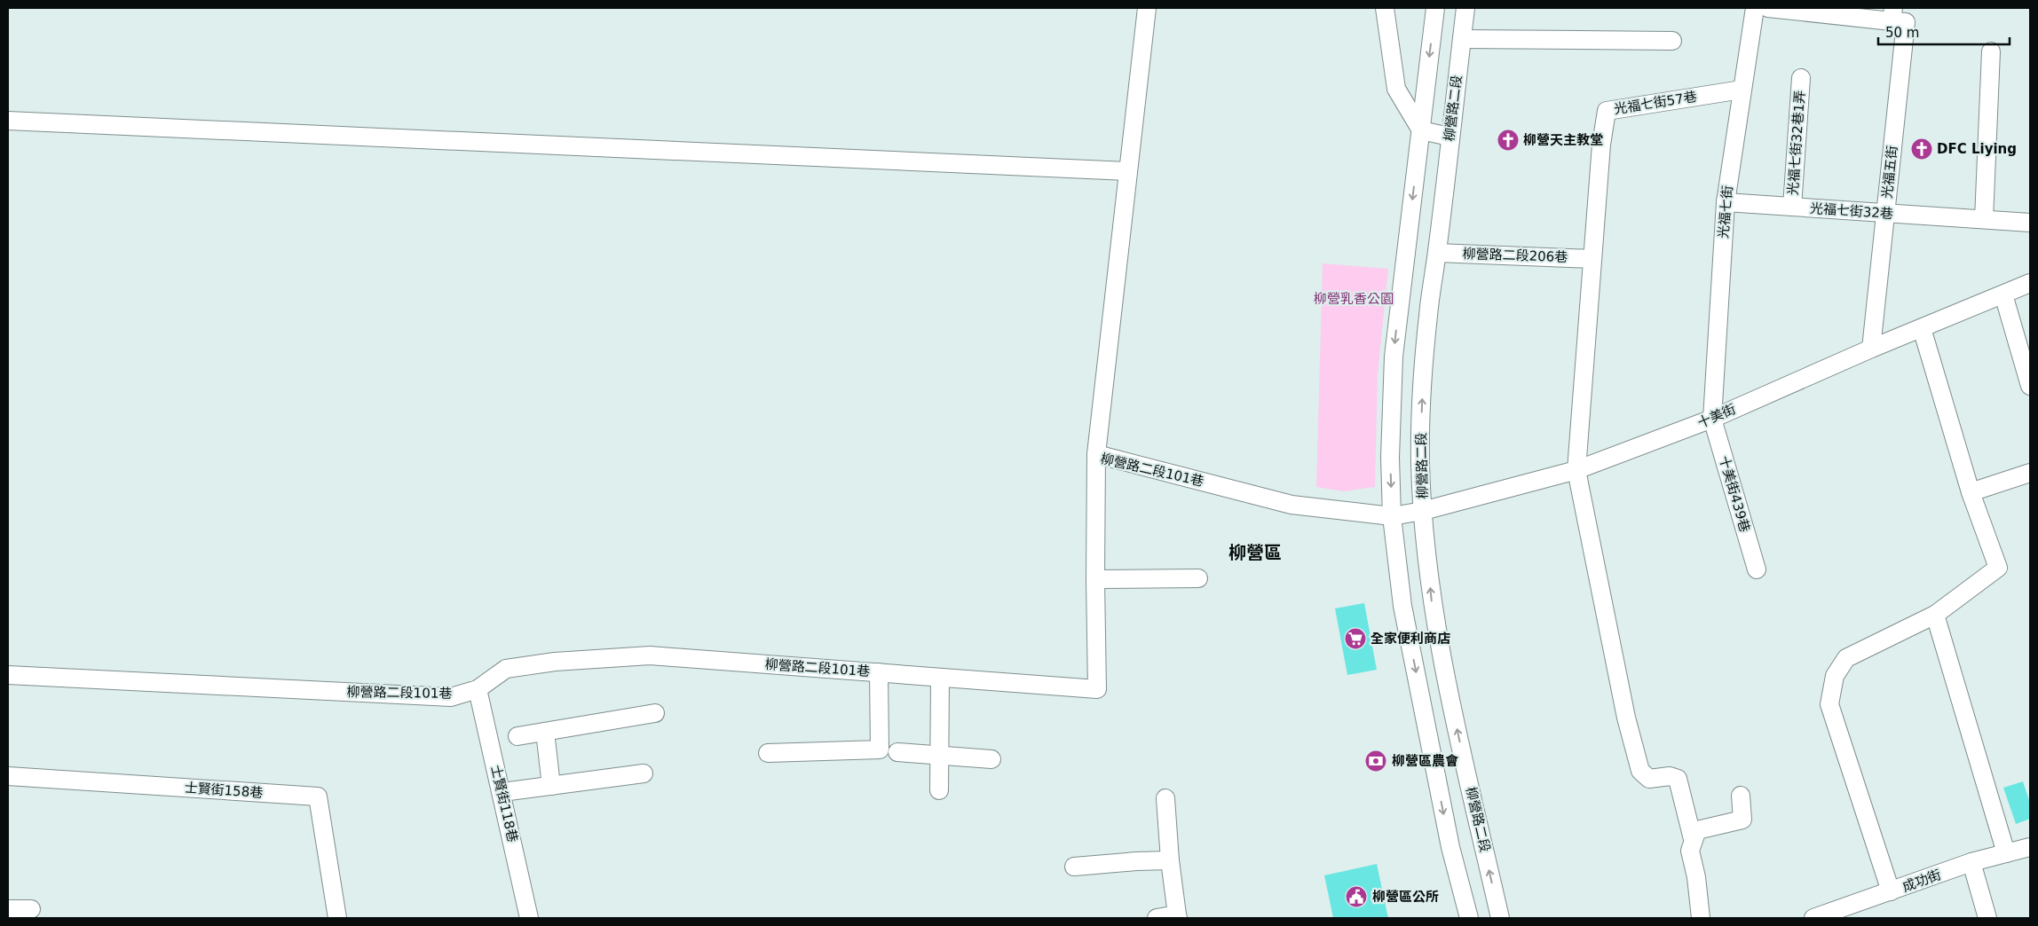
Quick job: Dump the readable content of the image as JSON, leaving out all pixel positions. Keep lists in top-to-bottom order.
{
  "streets": {
    "street": [
      "光福七街57巷",
      "柳營路二段",
      "光福七街32巷1弄",
      "光福五街",
      "光福七街32巷",
      "光福七街",
      "柳營路二段206巷",
      "十美街",
      "柳營路二段101巷",
      "十美街439巷",
      "士賢街158巷",
      "士賢街118巷",
      "成功街"
    ]
  },
  "crossings": [
    ["光福七街57巷", "光福七街"],
    ["光福七街57巷", "柳營路二段206巷"],
    ["柳營路二段", "柳營路二段206巷"],
    ["柳營路二段", "十美街"],
    ["光福七街32巷1弄", "光福七街32巷"],
    ["光福五街", "光福七街32巷"],
    ["光福五街", "十美街"],
    ["光福七街32巷", "光福七街"],
    ["光福七街", "十美街"],
    ["光福七街", "十美街439巷"],
    ["十美街", "柳營路二段101巷"],
    ["十美街", "十美街439巷"],
    ["柳營路二段101巷", "士賢街118巷"]
  ],
  "districts": ["柳營區"],
  "parks": ["柳營乳香公園"],
  "places": {
    "church": ["柳營天主教堂", "DFC Liying"],
    "supermarket": ["全家便利商店"],
    "bank": ["柳營區農會"],
    "public building": ["柳營區公所"]
  },
  "scale_bar": "50 m"
}
